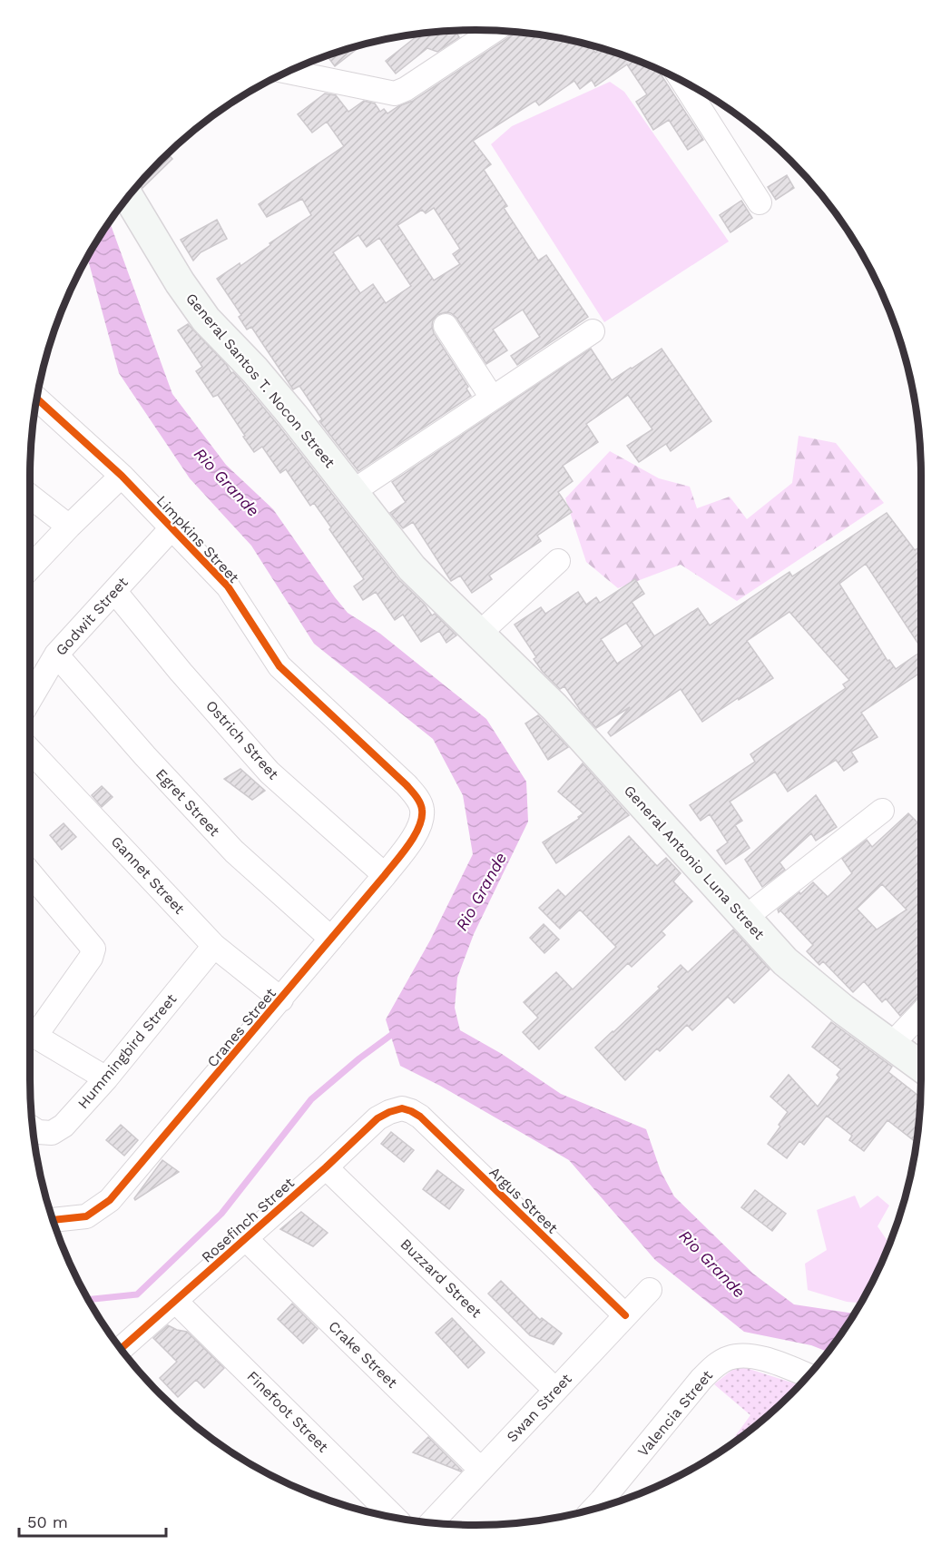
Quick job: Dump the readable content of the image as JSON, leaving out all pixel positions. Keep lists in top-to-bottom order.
{
  "streets": {
    "main road": ["General Santos T. Nocon Street", "General Antonio Luna Street"],
    "street": [
      "Limpkins Street",
      "Godwit Street",
      "Ostrich Street",
      "Egret Street",
      "Gannet Street",
      "Cranes Street",
      "Hummingbird Street",
      "Argus Street",
      "Rosefinch Street",
      "Buzzard Street",
      "Crake Street",
      "Swan Street",
      "Finefoot Street",
      "Valencia Street"
    ]
  },
  "crossings": [
    ["General Santos T. Nocon Street", "General Antonio Luna Street"],
    ["Limpkins Street", "Godwit Street"],
    ["Limpkins Street", "Cranes Street"],
    ["Godwit Street", "Ostrich Street"],
    ["Godwit Street", "Egret Street"],
    ["Ostrich Street", "Cranes Street"],
    ["Egret Street", "Cranes Street"],
    ["Gannet Street", "Cranes Street"],
    ["Gannet Street", "Hummingbird Street"],
    ["Argus Street", "Rosefinch Street"],
    ["Argus Street", "Swan Street"],
    ["Rosefinch Street", "Buzzard Street"],
    ["Rosefinch Street", "Crake Street"],
    ["Rosefinch Street", "Finefoot Street"],
    ["Buzzard Street", "Swan Street"],
    ["Crake Street", "Swan Street"]
  ],
  "water": ["Rio Grande"],
  "scale_bar": "50 m"
}
